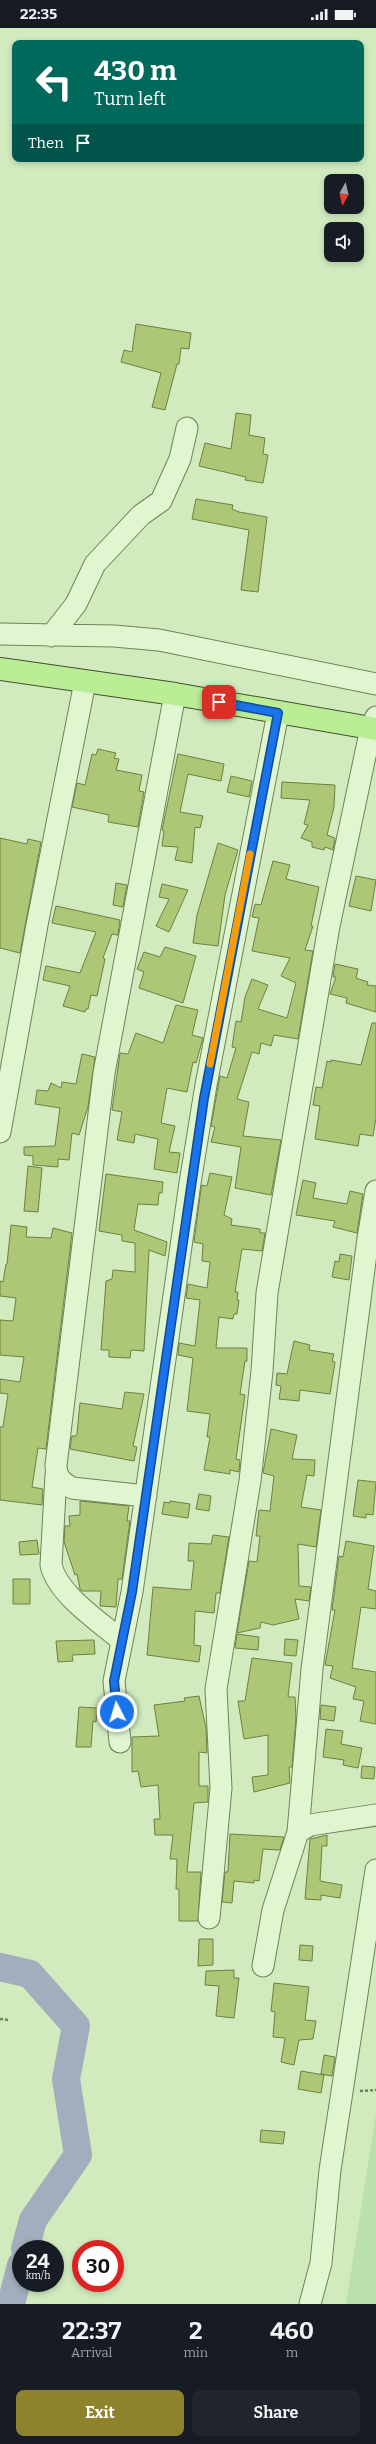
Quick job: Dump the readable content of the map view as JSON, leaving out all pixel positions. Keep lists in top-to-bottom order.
{
  "north": "bottom",
  "page": {
    "status": "22:35",
    "turn": ["430 m", "Turn left"],
    "then": "Then",
    "speed": "24 km/h",
    "limit": "30",
    "eta": [
      "22:37",
      "Arrival",
      "2",
      "min",
      "460",
      "m"
    ],
    "buttons": ["Exit", "Share"]
  }
}
